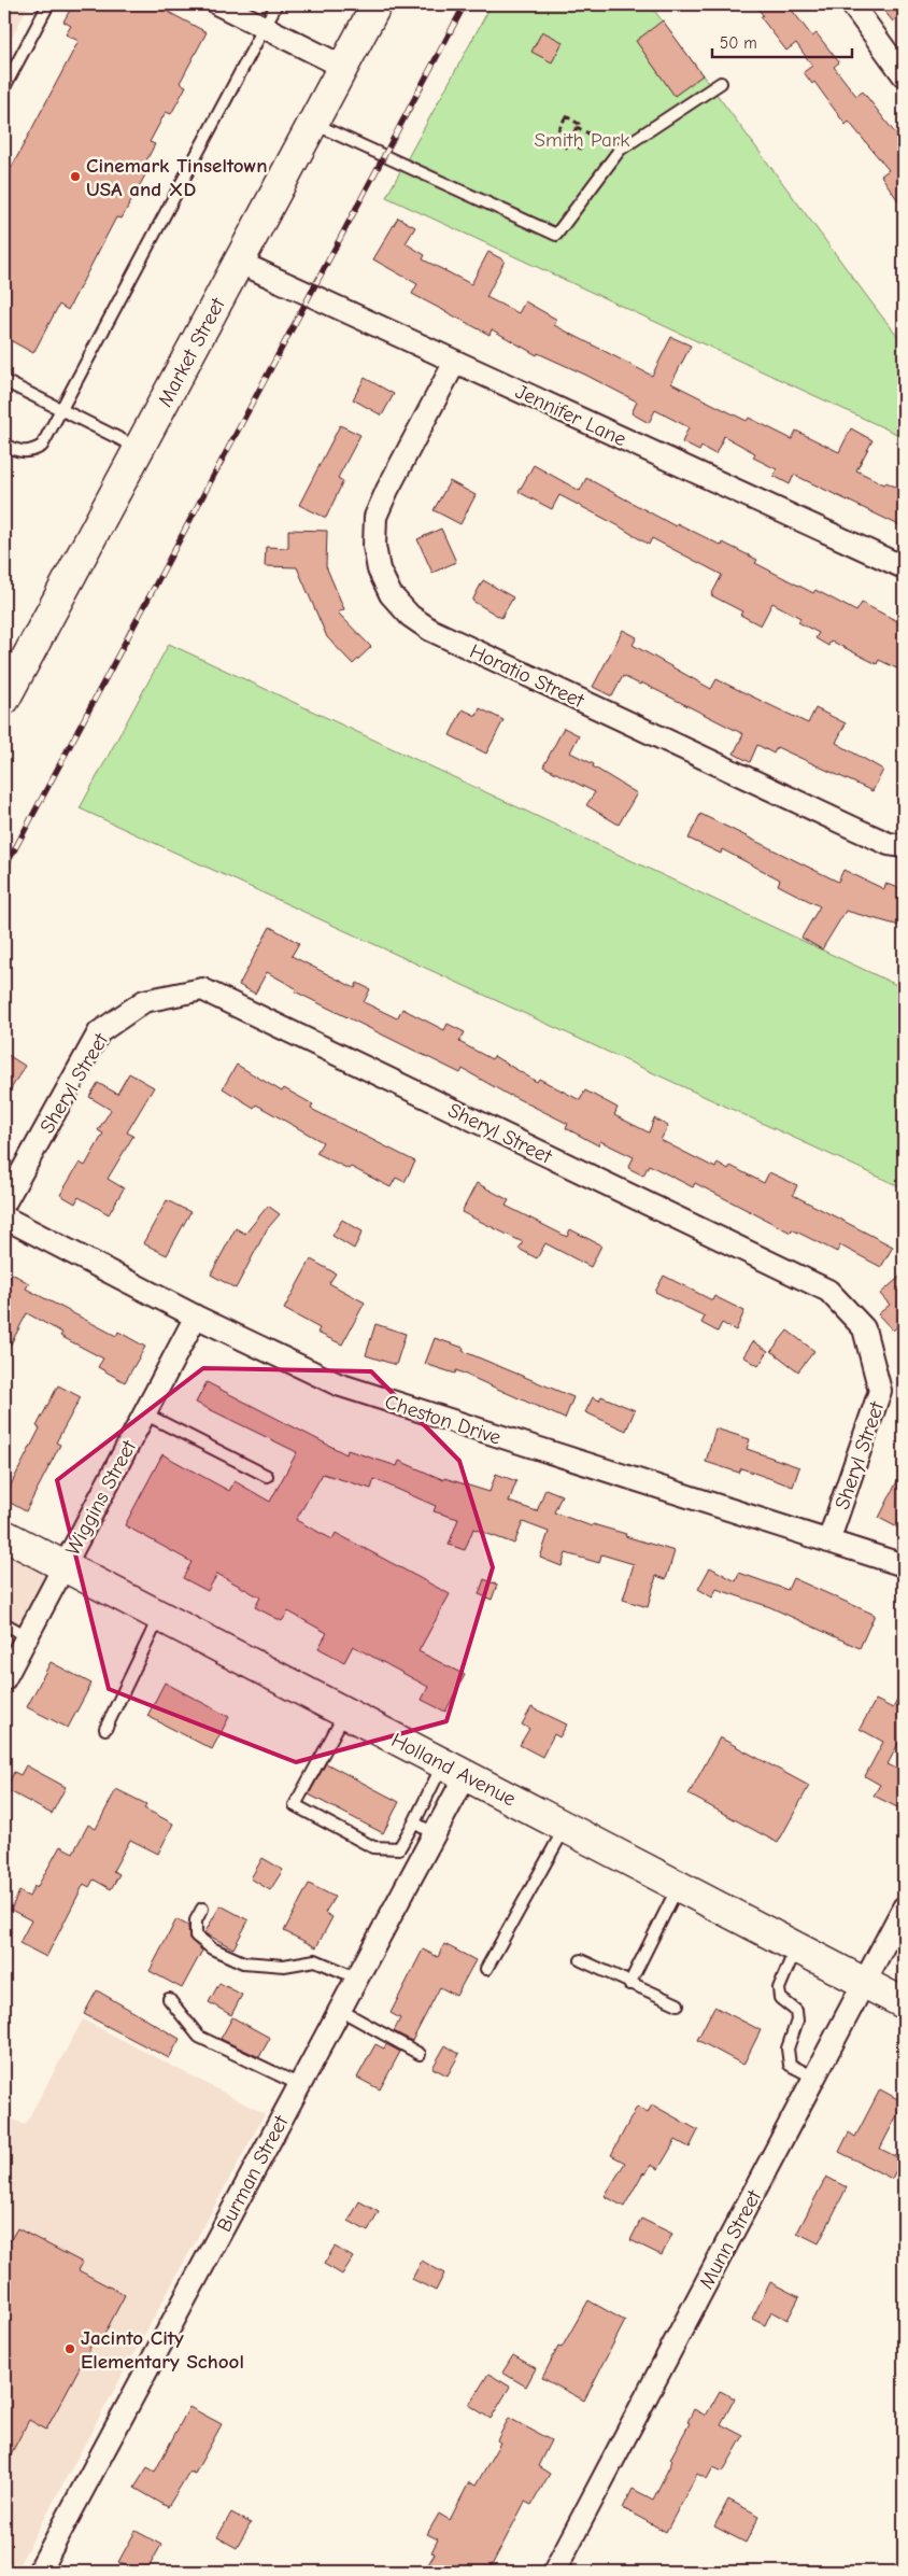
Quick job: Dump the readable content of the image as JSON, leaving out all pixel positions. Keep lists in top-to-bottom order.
{
  "streets": {
    "main road": ["Market Street", "Holland Avenue"],
    "street": [
      "Jennifer Lane",
      "Horatio Street",
      "Sheryl Street",
      "Cheston Drive",
      "Wiggins Street",
      "Burman Street",
      "Munn Street"
    ]
  },
  "crossings": [
    ["Market Street", "Jennifer Lane"],
    ["Jennifer Lane", "Horatio Street"],
    ["Sheryl Street", "Cheston Drive"],
    ["Cheston Drive", "Wiggins Street"],
    ["Wiggins Street", "Holland Avenue"],
    ["Holland Avenue", "Burman Street"],
    ["Holland Avenue", "Munn Street"]
  ],
  "parks": ["Smith Park"],
  "places": ["Cinemark Tinseltown USA and XD", "Jacinto City Elementary School"],
  "scale_bar": "50 m"
}
